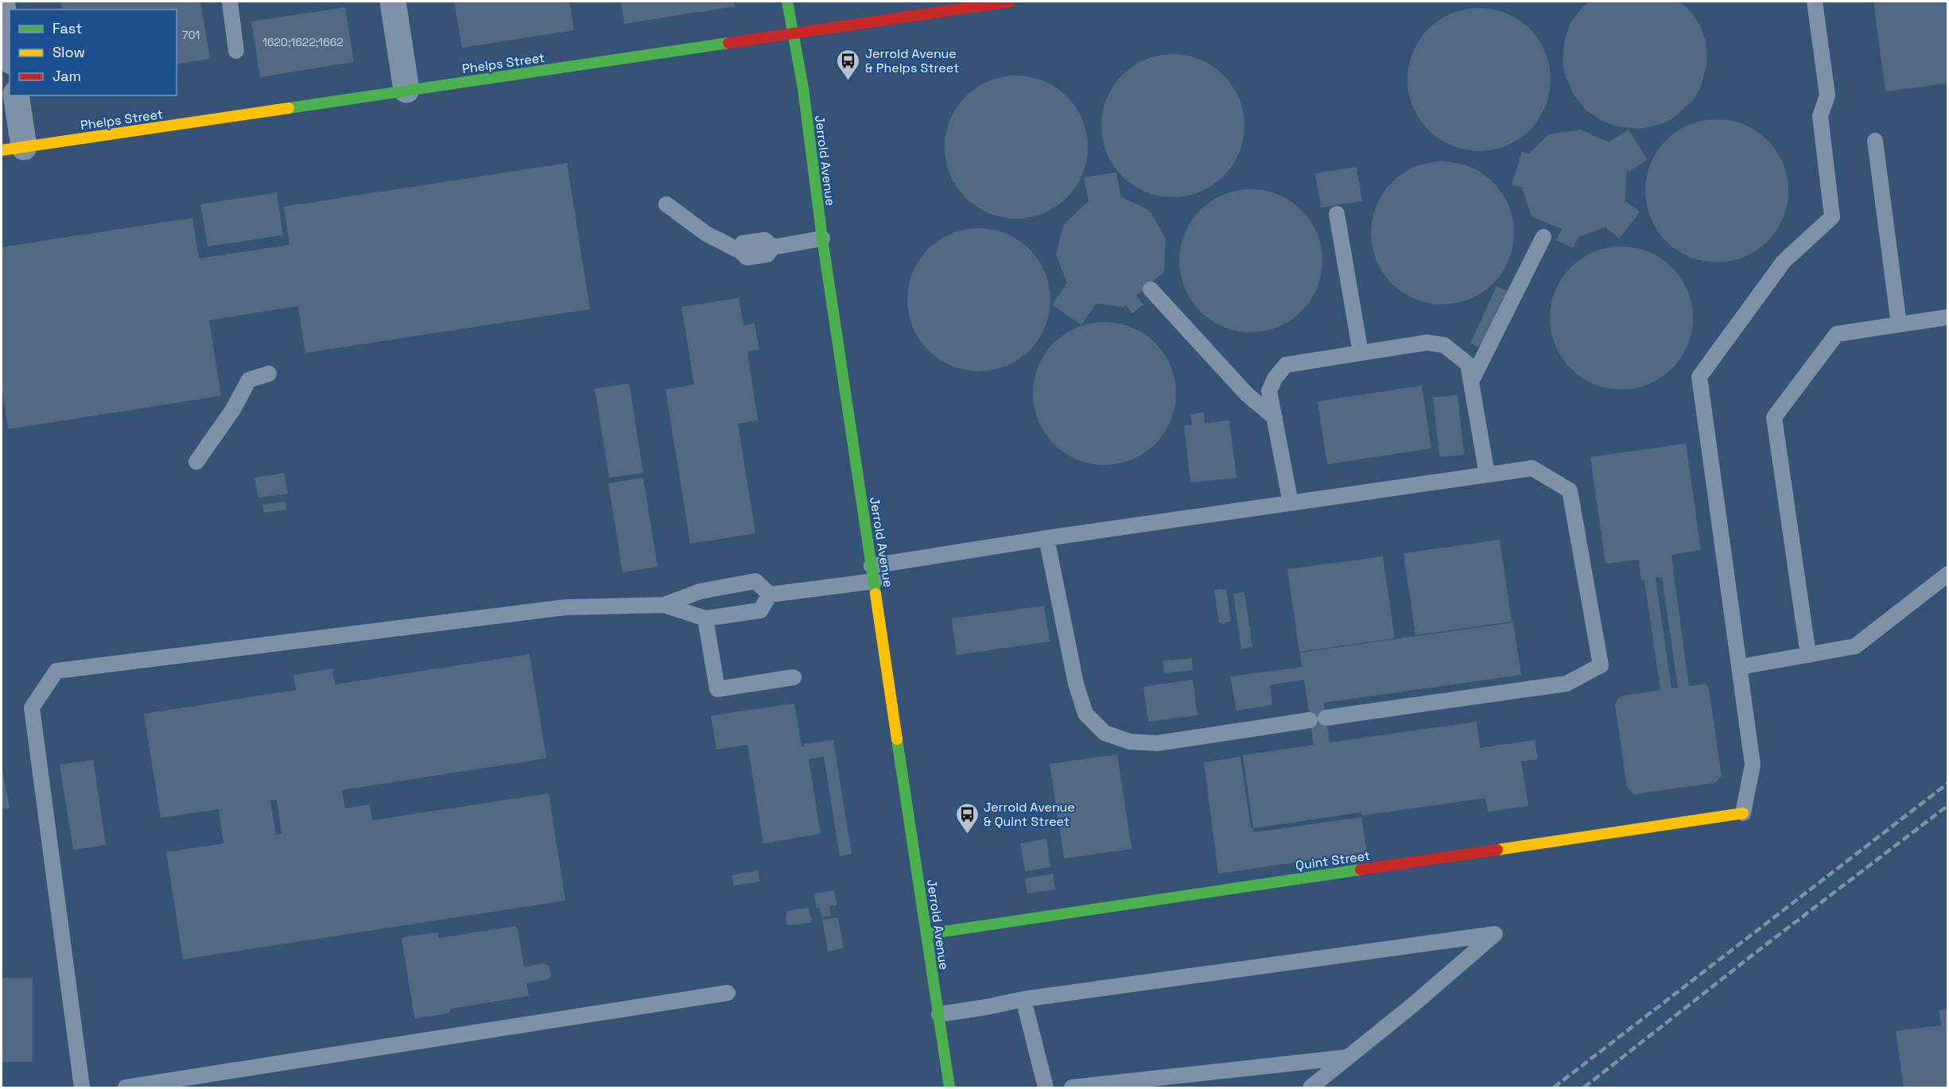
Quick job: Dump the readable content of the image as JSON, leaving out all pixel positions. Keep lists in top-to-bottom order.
{
  "streets": {
    "street": ["Phelps Street", "Jerrold Avenue", "Quint Street"]
  },
  "crossings": [
    ["Phelps Street", "Jerrold Avenue"],
    ["Jerrold Avenue", "Quint Street"]
  ],
  "places": {
    "bus stop": ["Jerrold Avenue & Phelps Street", "Jerrold Avenue & Quint Street"]
  },
  "house_numbers": ["701", "1620;1622;1662"],
  "legend": ["Fast", "Slow", "Jam"]
}
